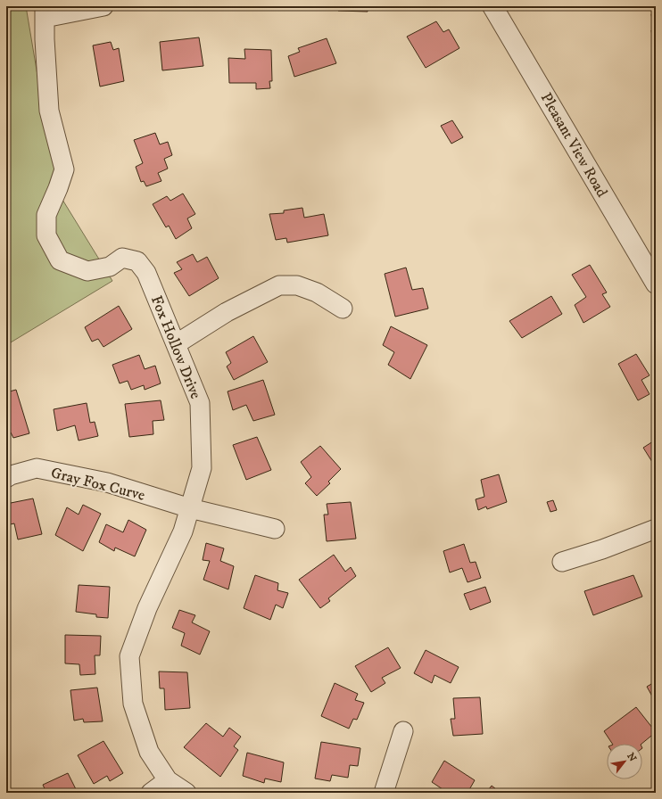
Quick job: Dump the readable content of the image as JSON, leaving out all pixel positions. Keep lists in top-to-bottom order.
{
  "streets": {
    "street": ["Pleasant View Road", "Fox Hollow Drive", "Gray Fox Curve"]
  },
  "crossings": [
    ["Fox Hollow Drive", "Gray Fox Curve"]
  ],
  "north": "top right"
}
